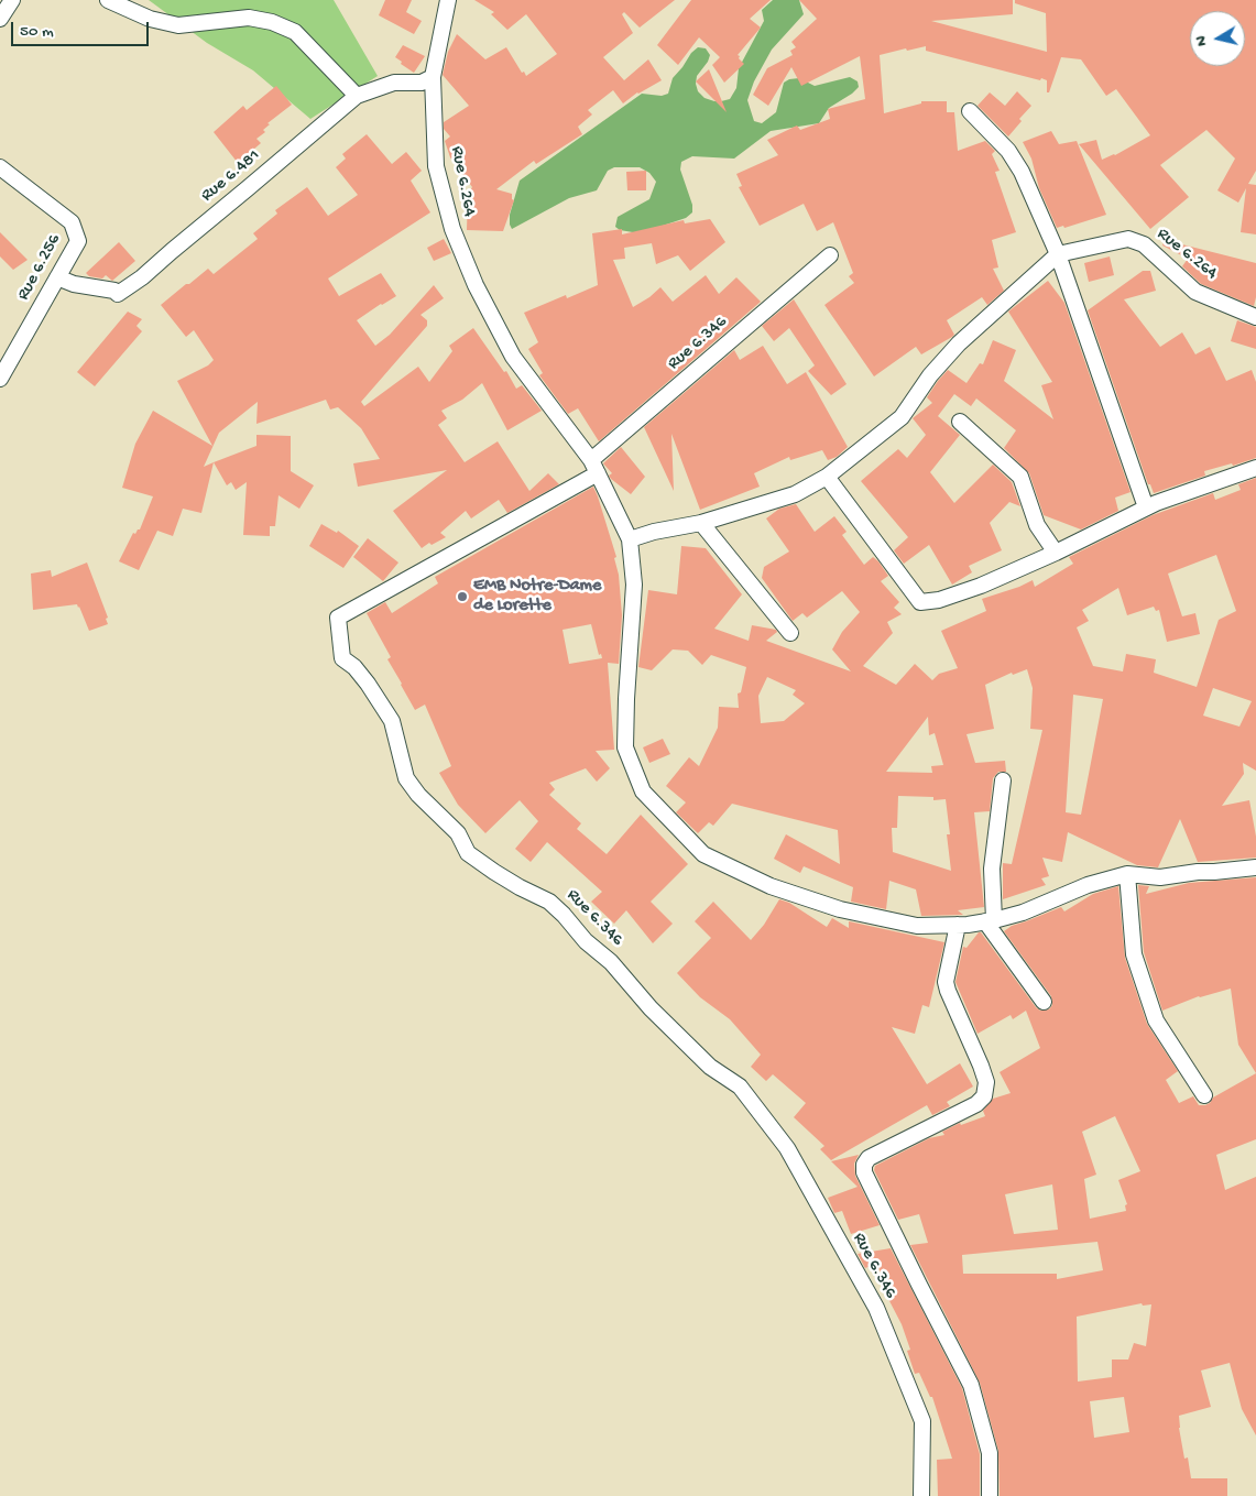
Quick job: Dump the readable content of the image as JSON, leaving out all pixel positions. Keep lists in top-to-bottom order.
{
  "streets": {
    "street": [
      "Rue 6.481",
      "Rue 6.264",
      "Rue 6.256",
      "Rue 6.346"
    ]
  },
  "crossings": [
    ["Rue 6.481", "Rue 6.264"],
    ["Rue 6.481", "Rue 6.256"],
    ["Rue 6.264", "Rue 6.346"]
  ],
  "places": ["EMB Notre-Dame de Lorette"],
  "scale_bar": "50 m",
  "north": "left"
}
